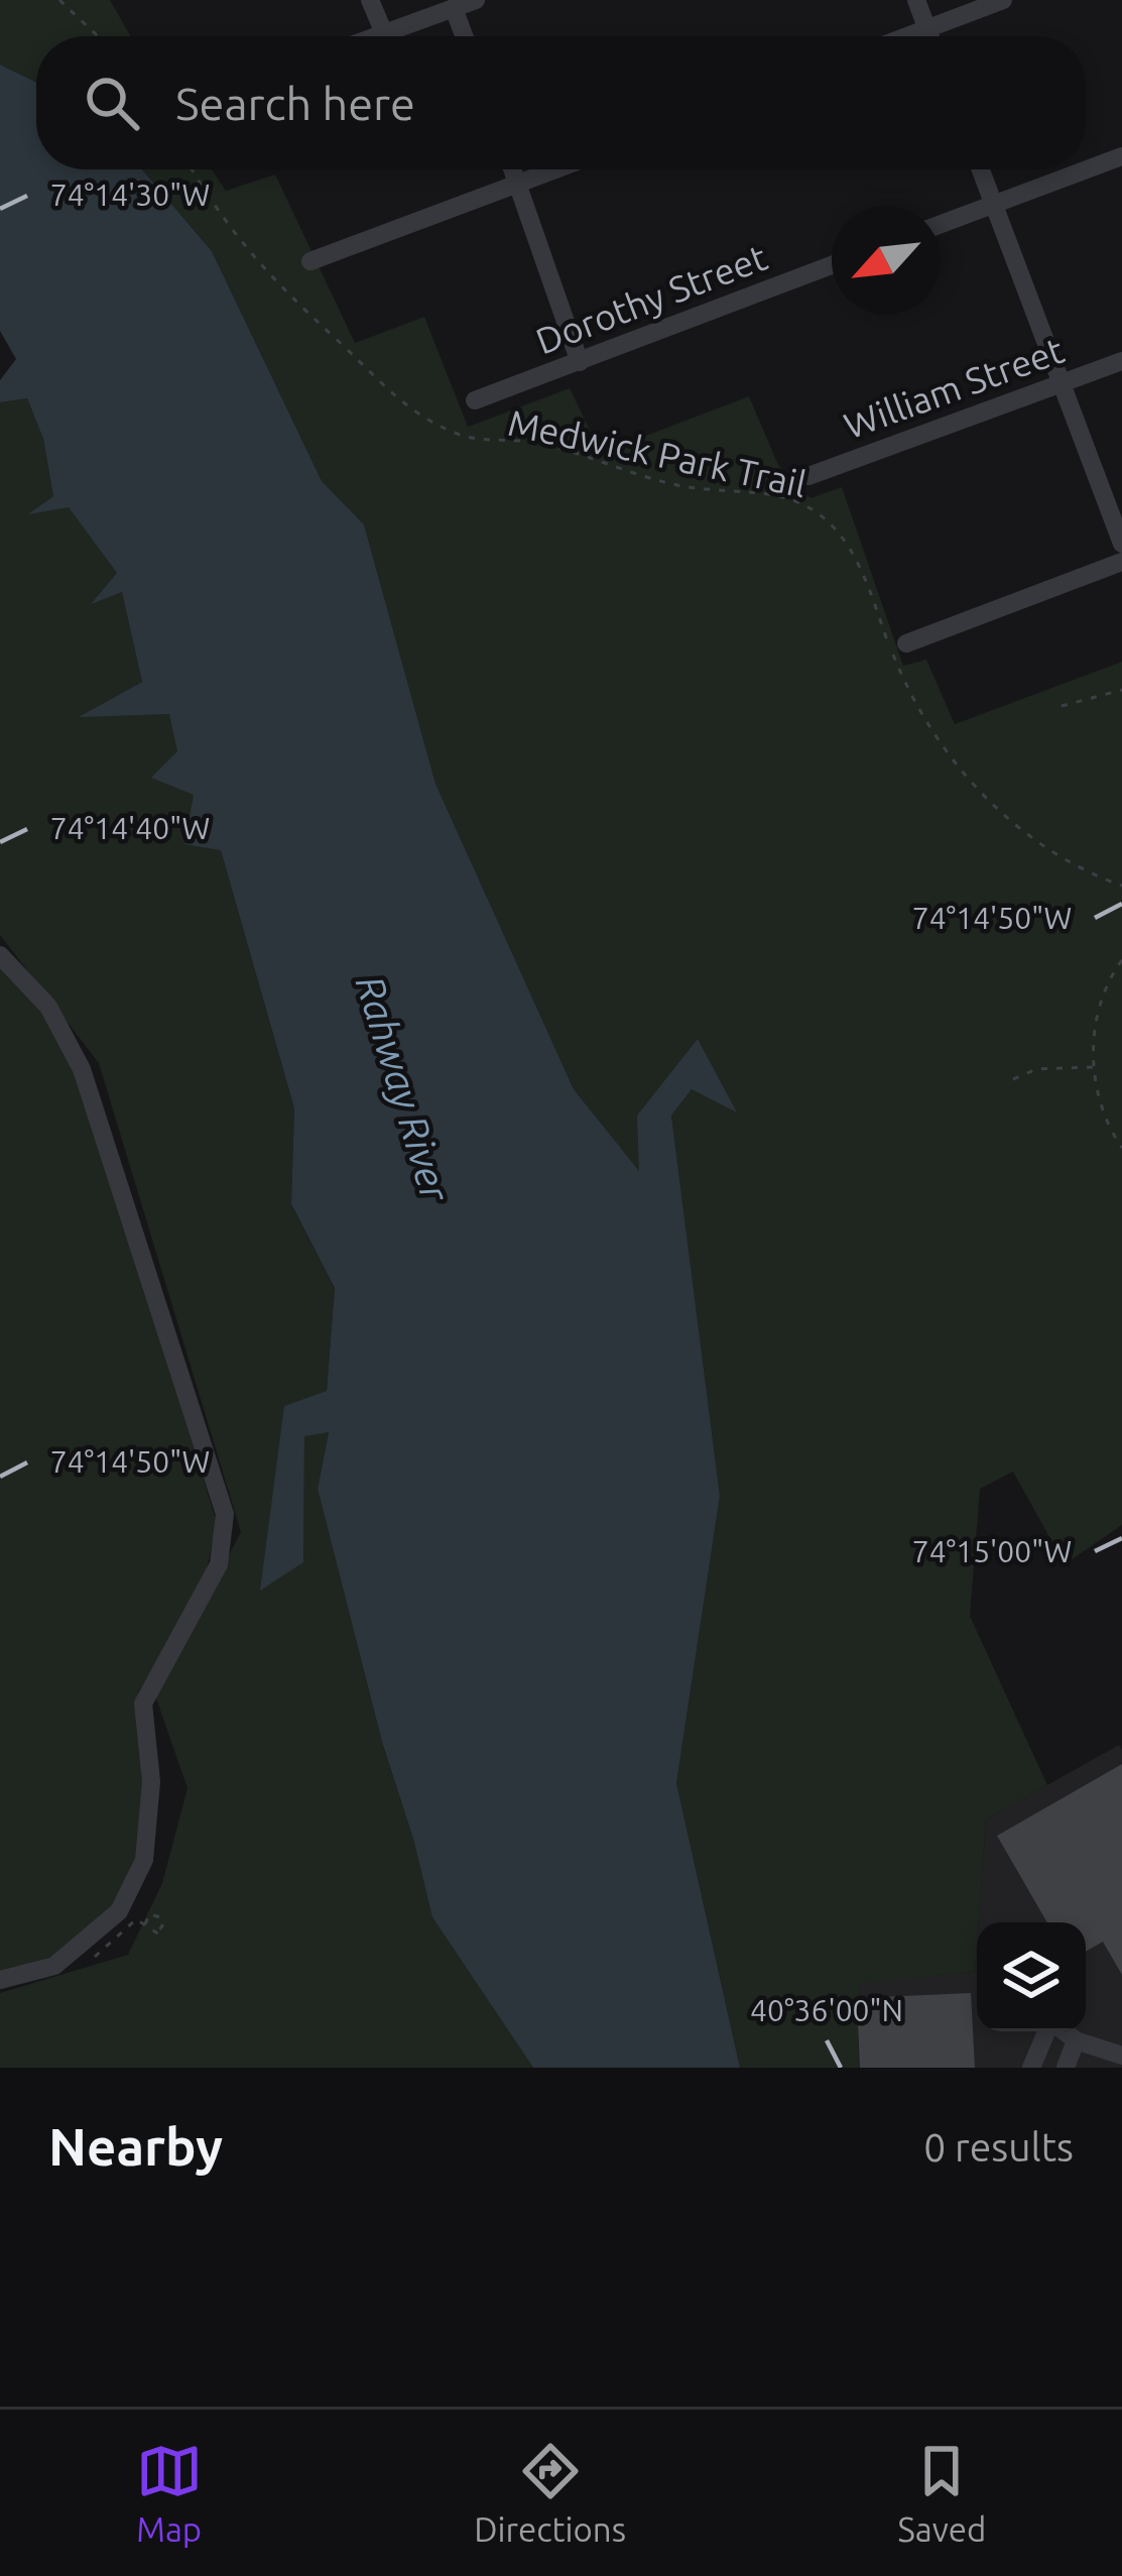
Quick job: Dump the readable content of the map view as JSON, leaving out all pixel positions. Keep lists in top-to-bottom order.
{
  "streets": {
    "street": ["Dorothy Street", "William Street"],
    "path": ["Medwick Park Trail"]
  },
  "water": ["Rahway River"],
  "north": "bottom left",
  "page": {
    "search": "Search here",
    "heading": ["Nearby", "0 results"],
    "nav": ["Map", "Directions", "Saved"]
  },
  "coordinates": [
    "74°14'30\"W",
    "74°14'40\"W",
    "74°14'50\"W",
    "74°15'00\"W",
    "40°36'00\"N"
  ]
}
